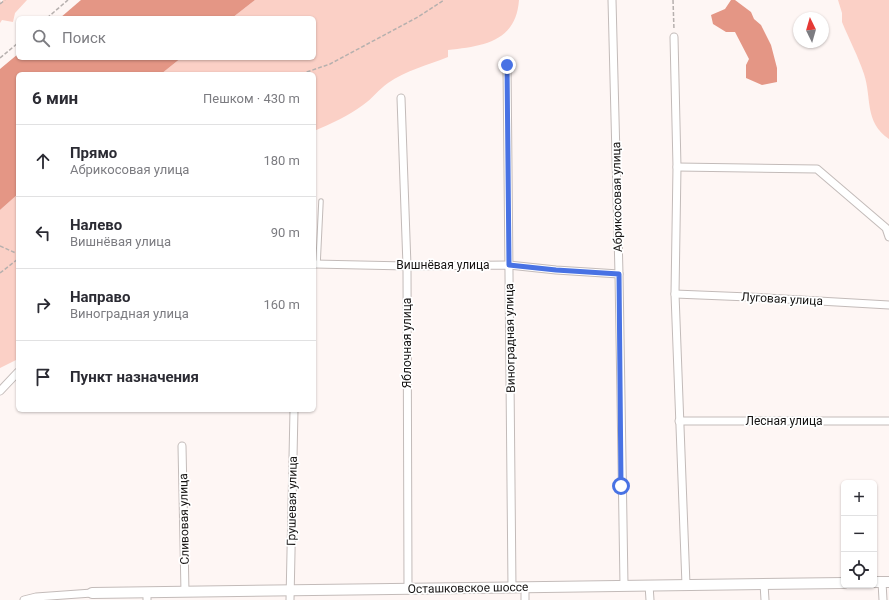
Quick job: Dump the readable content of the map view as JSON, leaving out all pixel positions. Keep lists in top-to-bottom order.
{
  "streets": {
    "street": [
      "Абрикосовая улица",
      "Вишнёвая улица",
      "Луговая улица",
      "Виноградная улица",
      "Яблочная улица",
      "Лесная улица",
      "Грушевая улица",
      "Сливовая улица",
      "Осташковское шоссе"
    ]
  },
  "crossings": [
    ["Абрикосовая улица", "Вишнёвая улица"],
    ["Абрикосовая улица", "Осташковское шоссе"],
    ["Вишнёвая улица", "Виноградная улица"],
    ["Вишнёвая улица", "Яблочная улица"],
    ["Виноградная улица", "Осташковское шоссе"],
    ["Яблочная улица", "Осташковское шоссе"],
    ["Грушевая улица", "Осташковское шоссе"],
    ["Сливовая улица", "Осташковское шоссе"]
  ],
  "north": "top",
  "page": {
    "search": "Поиск",
    "heading": ["6 мин", "Пешком · 430 m"],
    "list": [
      ["Прямо", "Абрикосовая улица", "180 m"],
      ["Налево", "Вишнёвая улица", "90 m"],
      ["Направо", "Виноградная улица", "160 m"],
      "Пункт назначения"
    ],
    "map_buttons": ["+", "−"]
  }
}
